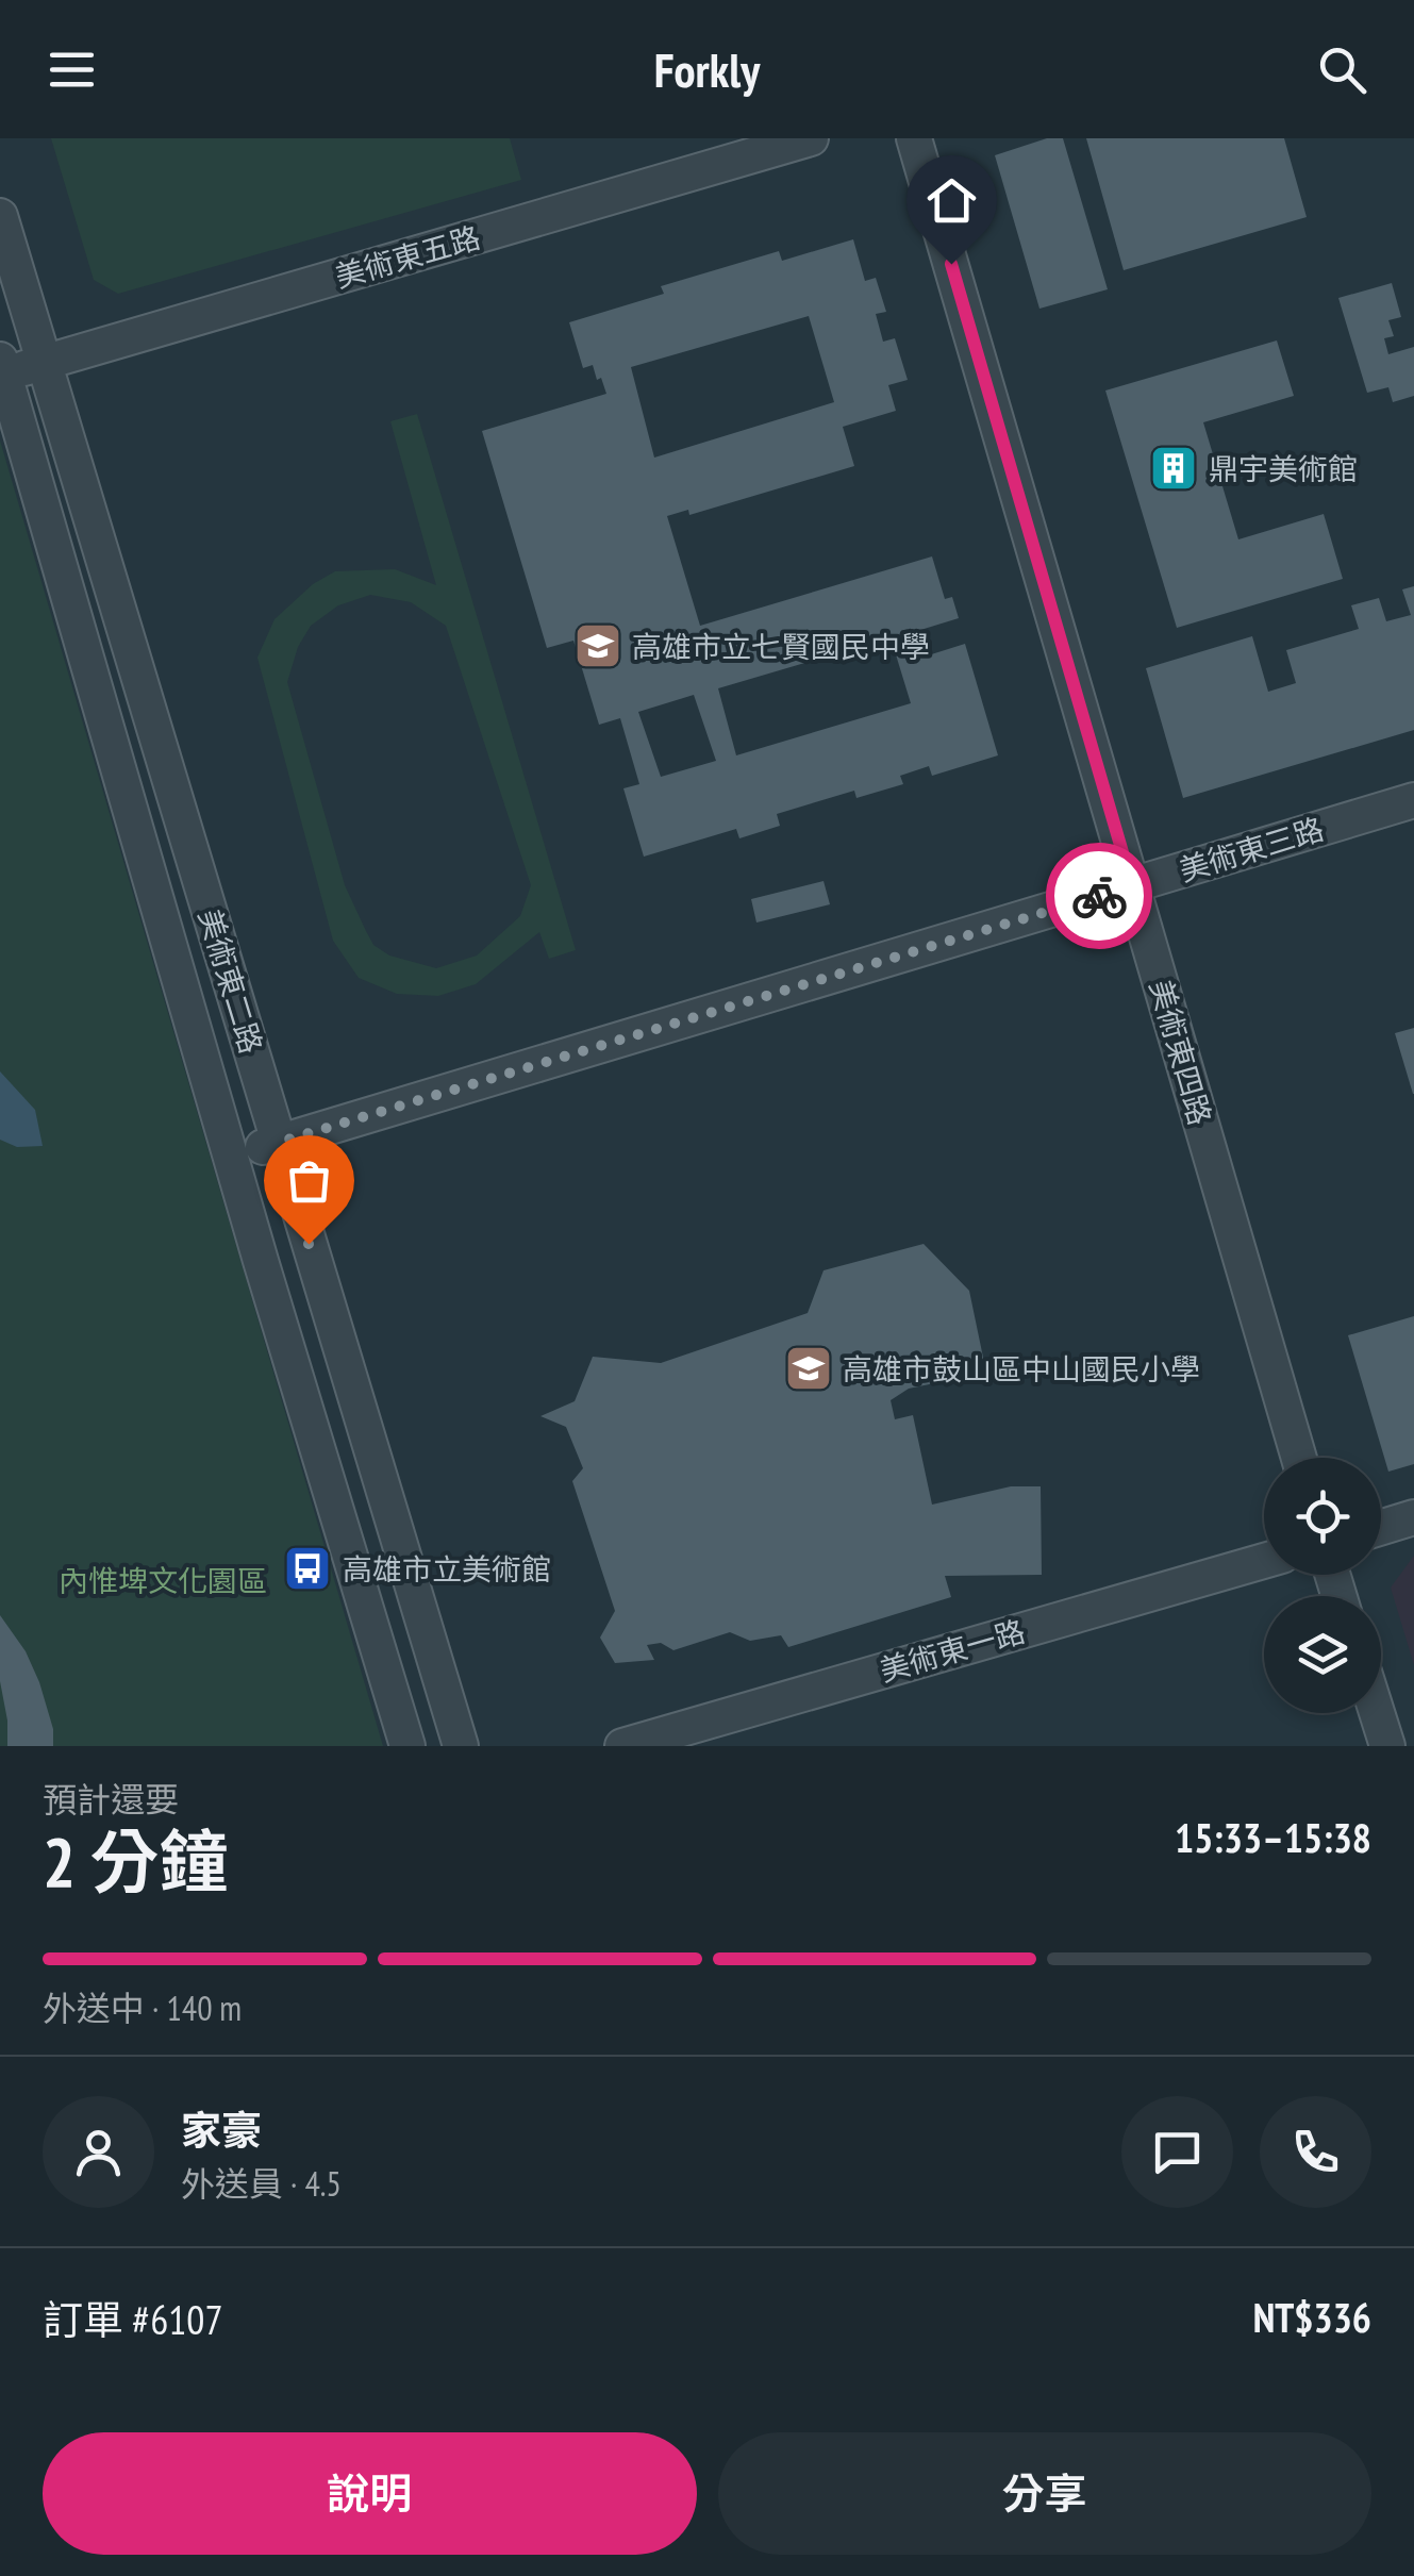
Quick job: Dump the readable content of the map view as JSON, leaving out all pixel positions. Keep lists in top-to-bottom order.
{
  "streets": {
    "street": [
      "美術東五路",
      "美術東三路",
      "美術東二路",
      "美術東四路",
      "美術東一路"
    ]
  },
  "crossings": [
    ["美術東五路", "美術東二路"],
    ["美術東三路", "美術東二路"],
    ["美術東三路", "美術東四路"]
  ],
  "parks": ["內惟埤文化園區"],
  "places": {
    "building": ["鼎宇美術館"],
    "school or university": ["高雄市立七賢國民中學", "高雄市鼓山區中山國民小學"],
    "bus stop": ["高雄市立美術館"]
  },
  "page": {
    "header": "Forkly",
    "heading": ["2 分鐘", "預計還要", "15:33–15:38"],
    "panel": [
      "家豪",
      "外送員 · 4.5",
      "訂單 #6107",
      "NT$336"
    ],
    "bar": "外送中 · 140 m",
    "buttons": ["說明", "分享"]
  }
}
